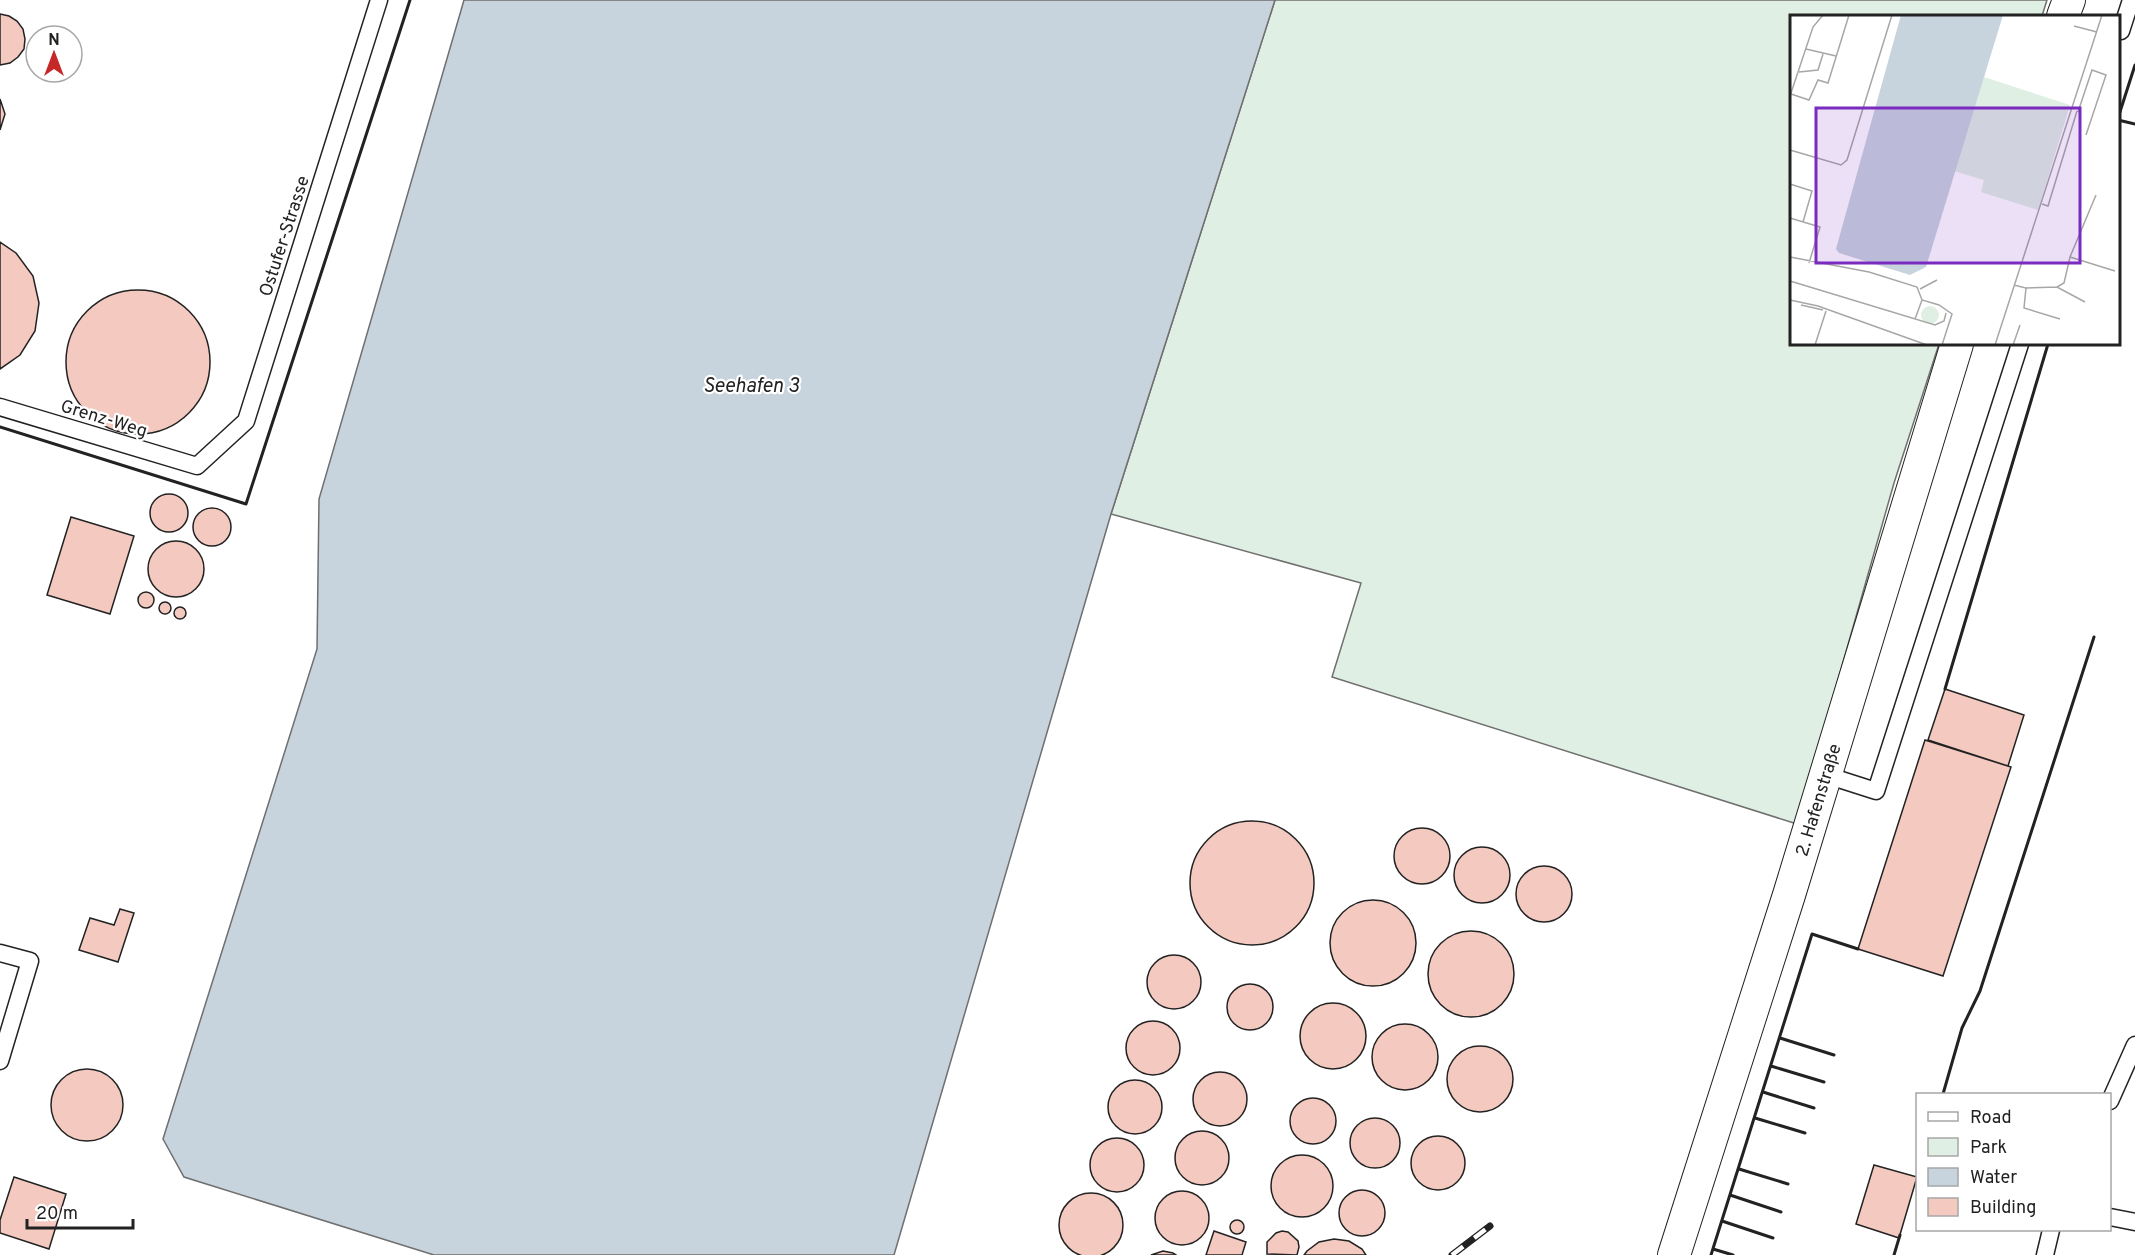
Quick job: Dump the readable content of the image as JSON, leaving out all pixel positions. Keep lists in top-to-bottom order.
{
  "streets": {
    "street": ["2. Hafenstraße"],
    "lane": ["Ostufer-Strasse", "Grenz-Weg"]
  },
  "crossings": [
    ["Ostufer-Strasse", "Grenz-Weg"]
  ],
  "water": ["Seehafen 3"],
  "legend": [
    "Road",
    "Park",
    "Water",
    "Building"
  ],
  "scale_bar": "20 m",
  "north": "top"
}
